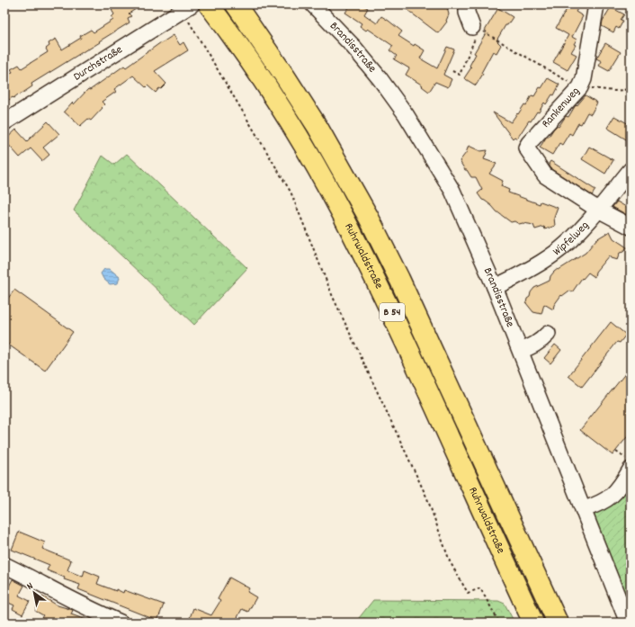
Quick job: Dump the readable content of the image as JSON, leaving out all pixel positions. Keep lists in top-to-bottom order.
{
  "streets": {
    "highway": ["Ruhrwaldstraße", "B 54"],
    "street": [
      "Brandisstraße",
      "Durchstraße",
      "Rankenweg",
      "Wipfelweg"
    ]
  },
  "crossings": [
    ["Brandisstraße", "Wipfelweg"],
    ["Rankenweg", "Wipfelweg"]
  ],
  "north": "top left"
}
